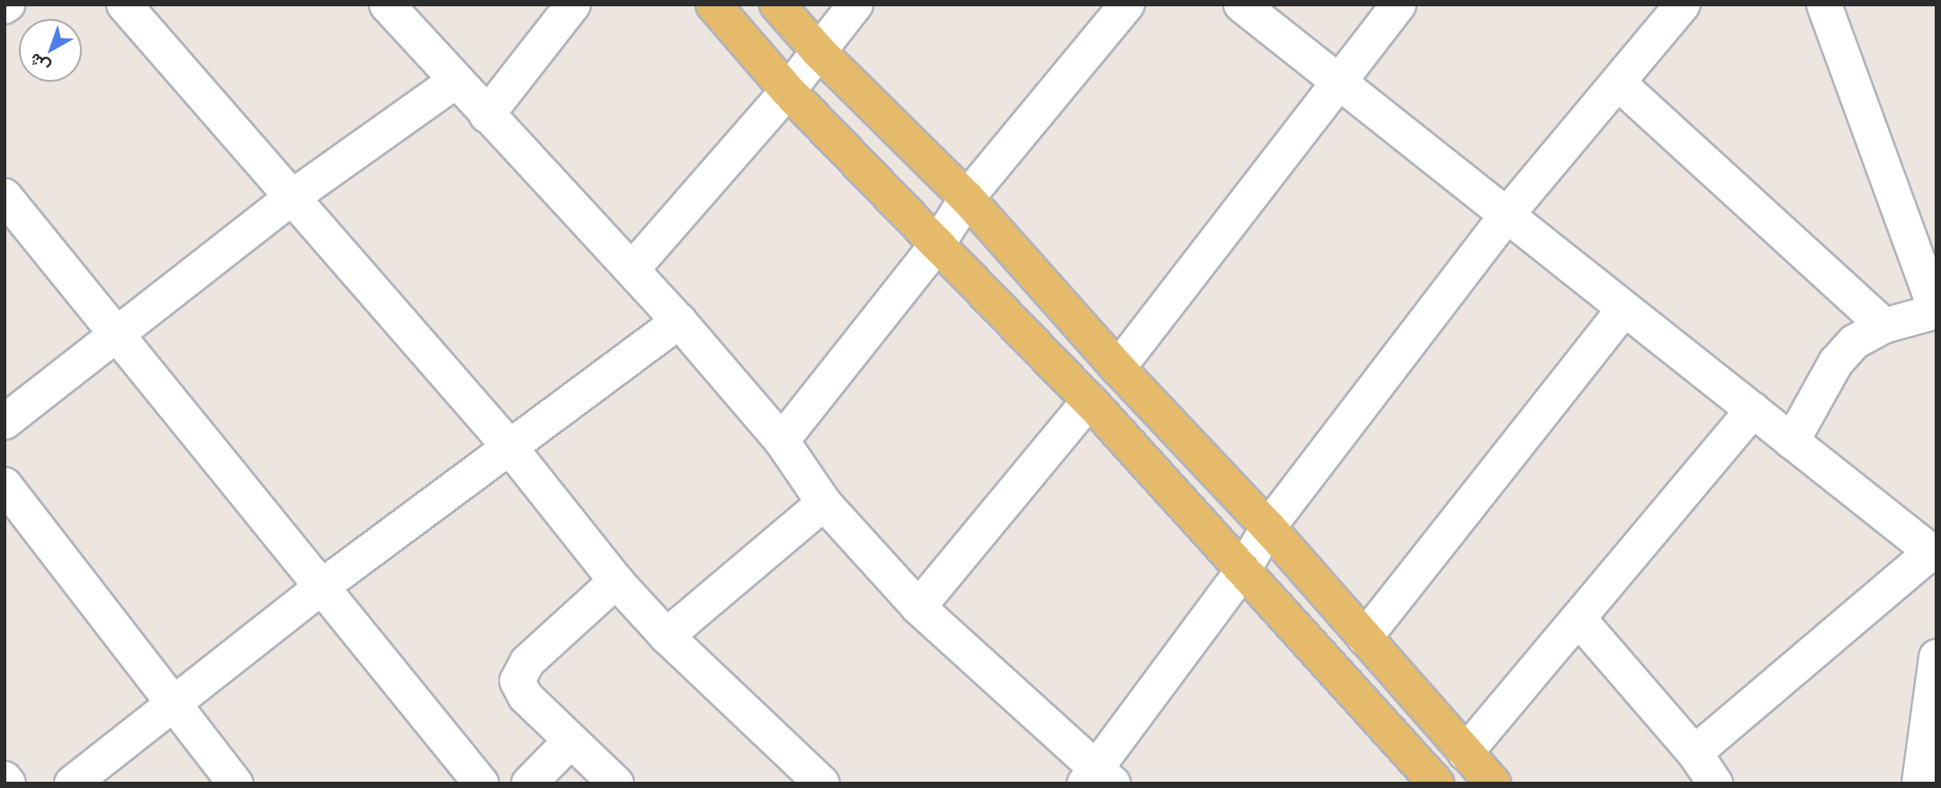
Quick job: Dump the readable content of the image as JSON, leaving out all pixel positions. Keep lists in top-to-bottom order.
{
  "north": "bottom left"
}
